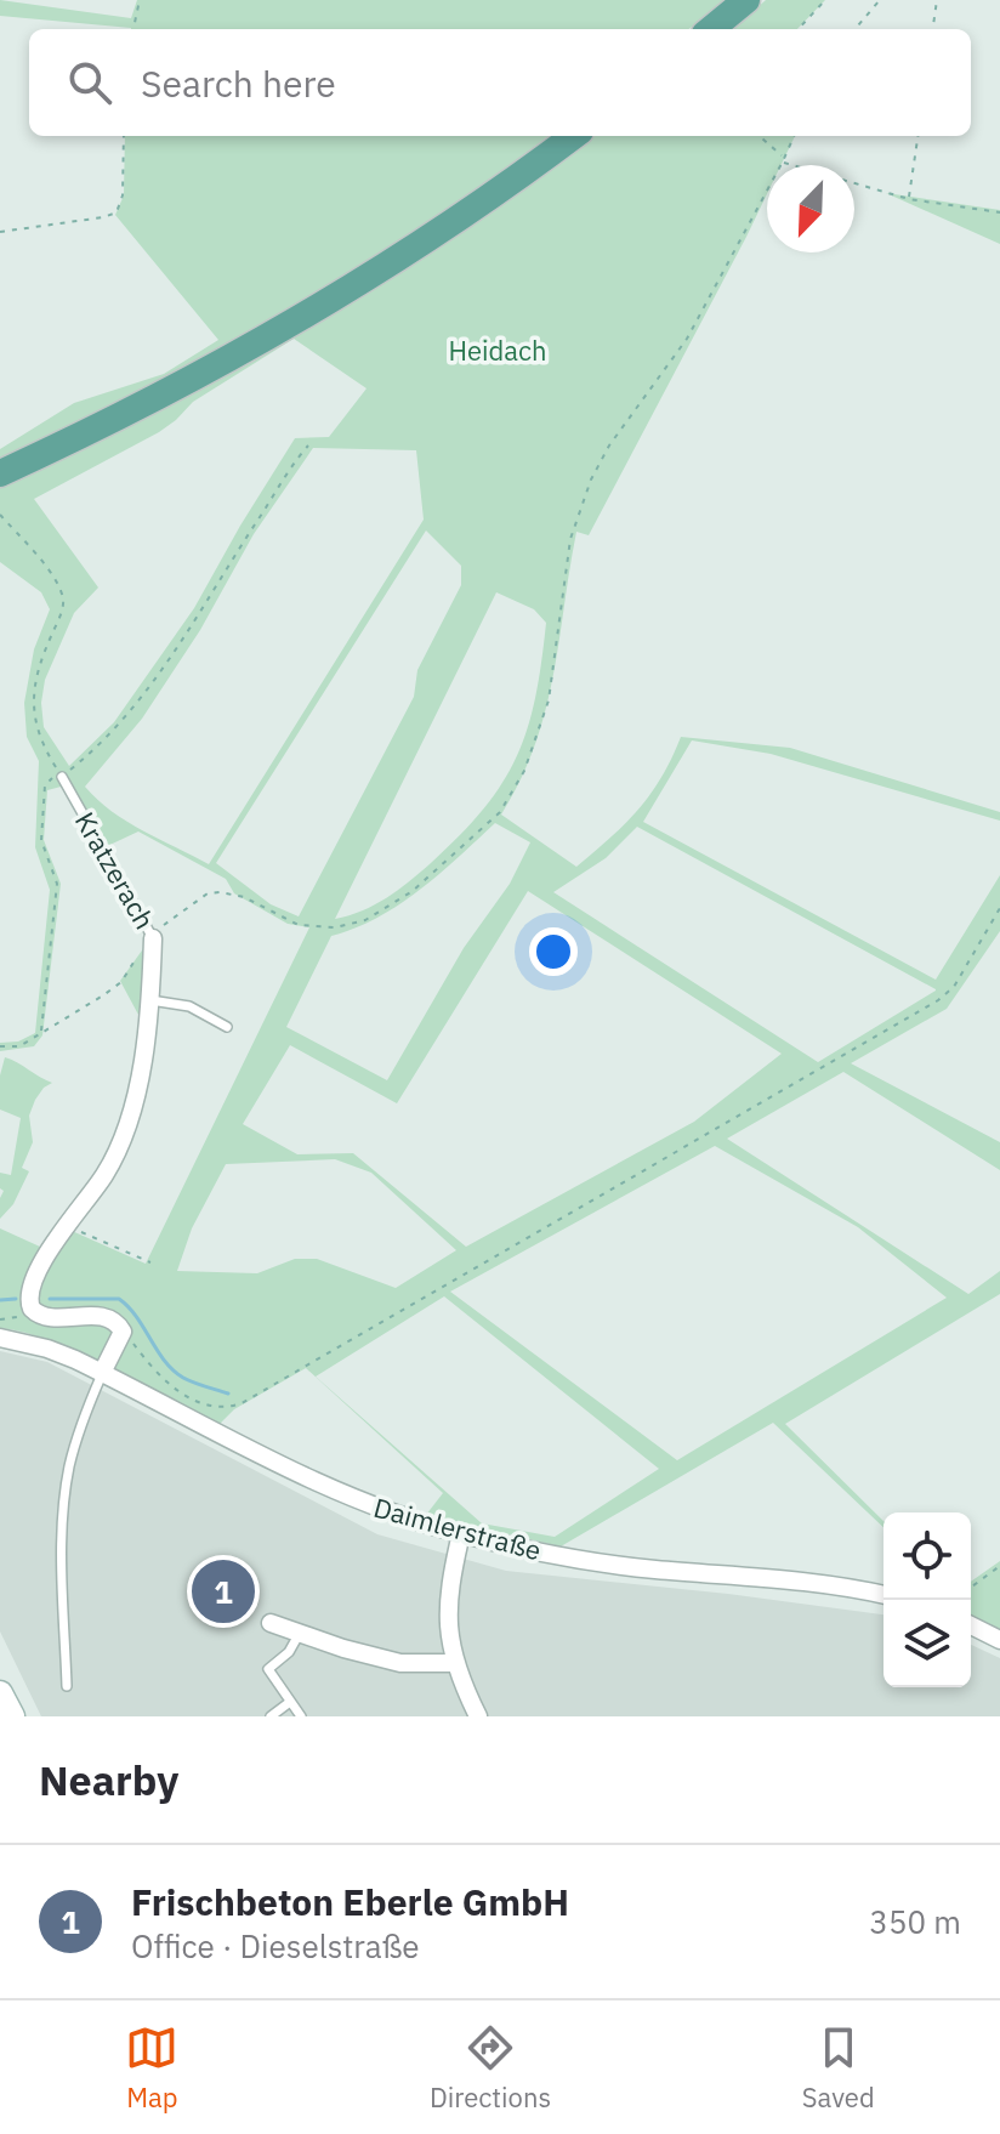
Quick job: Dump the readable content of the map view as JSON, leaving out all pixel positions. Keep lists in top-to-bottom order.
{
  "streets": {
    "street": ["Kratzerach", "Daimlerstraße"]
  },
  "parks": ["Heidach"],
  "north": "bottom left",
  "page": {
    "search": "Search here",
    "pins": "1",
    "heading": "Nearby",
    "list": [
      {
        "mark": "1",
        "name": "Frischbeton Eberle GmbH",
        "note": "Office · Dieselstraße",
        "value": "350 m"
      }
    ],
    "nav": ["Map", "Directions", "Saved"]
  }
}
